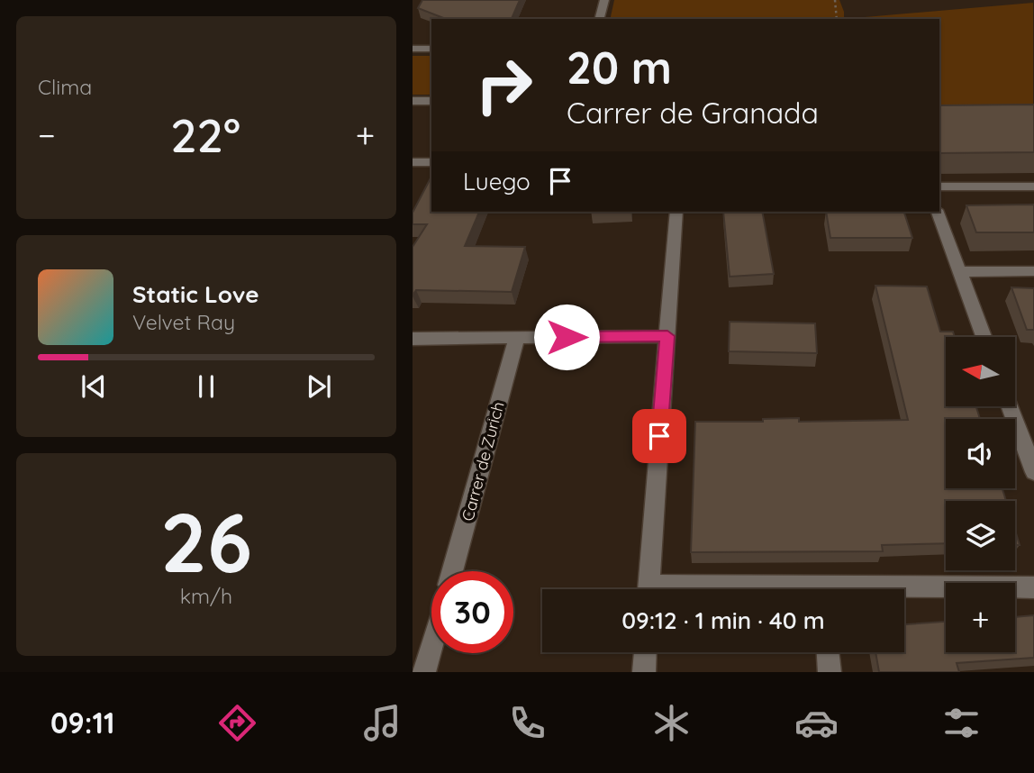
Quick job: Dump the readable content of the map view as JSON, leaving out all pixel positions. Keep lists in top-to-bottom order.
{
  "streets": {
    "street": ["Carrer de Zurich"]
  },
  "north": "left",
  "page": {
    "tile": [
      "Clima",
      ["26", "km/h"]
    ],
    "turn": ["20 m", "Carrer de Granada"],
    "heat": ["−", "22°", "+"],
    "then": "Luego",
    "song": ["Static Love", "Velvet Ray"],
    "map_buttons": "+",
    "limit": "30",
    "trip": "09:12 · 1 min · 40 m",
    "tabs": "09:11"
  }
}
